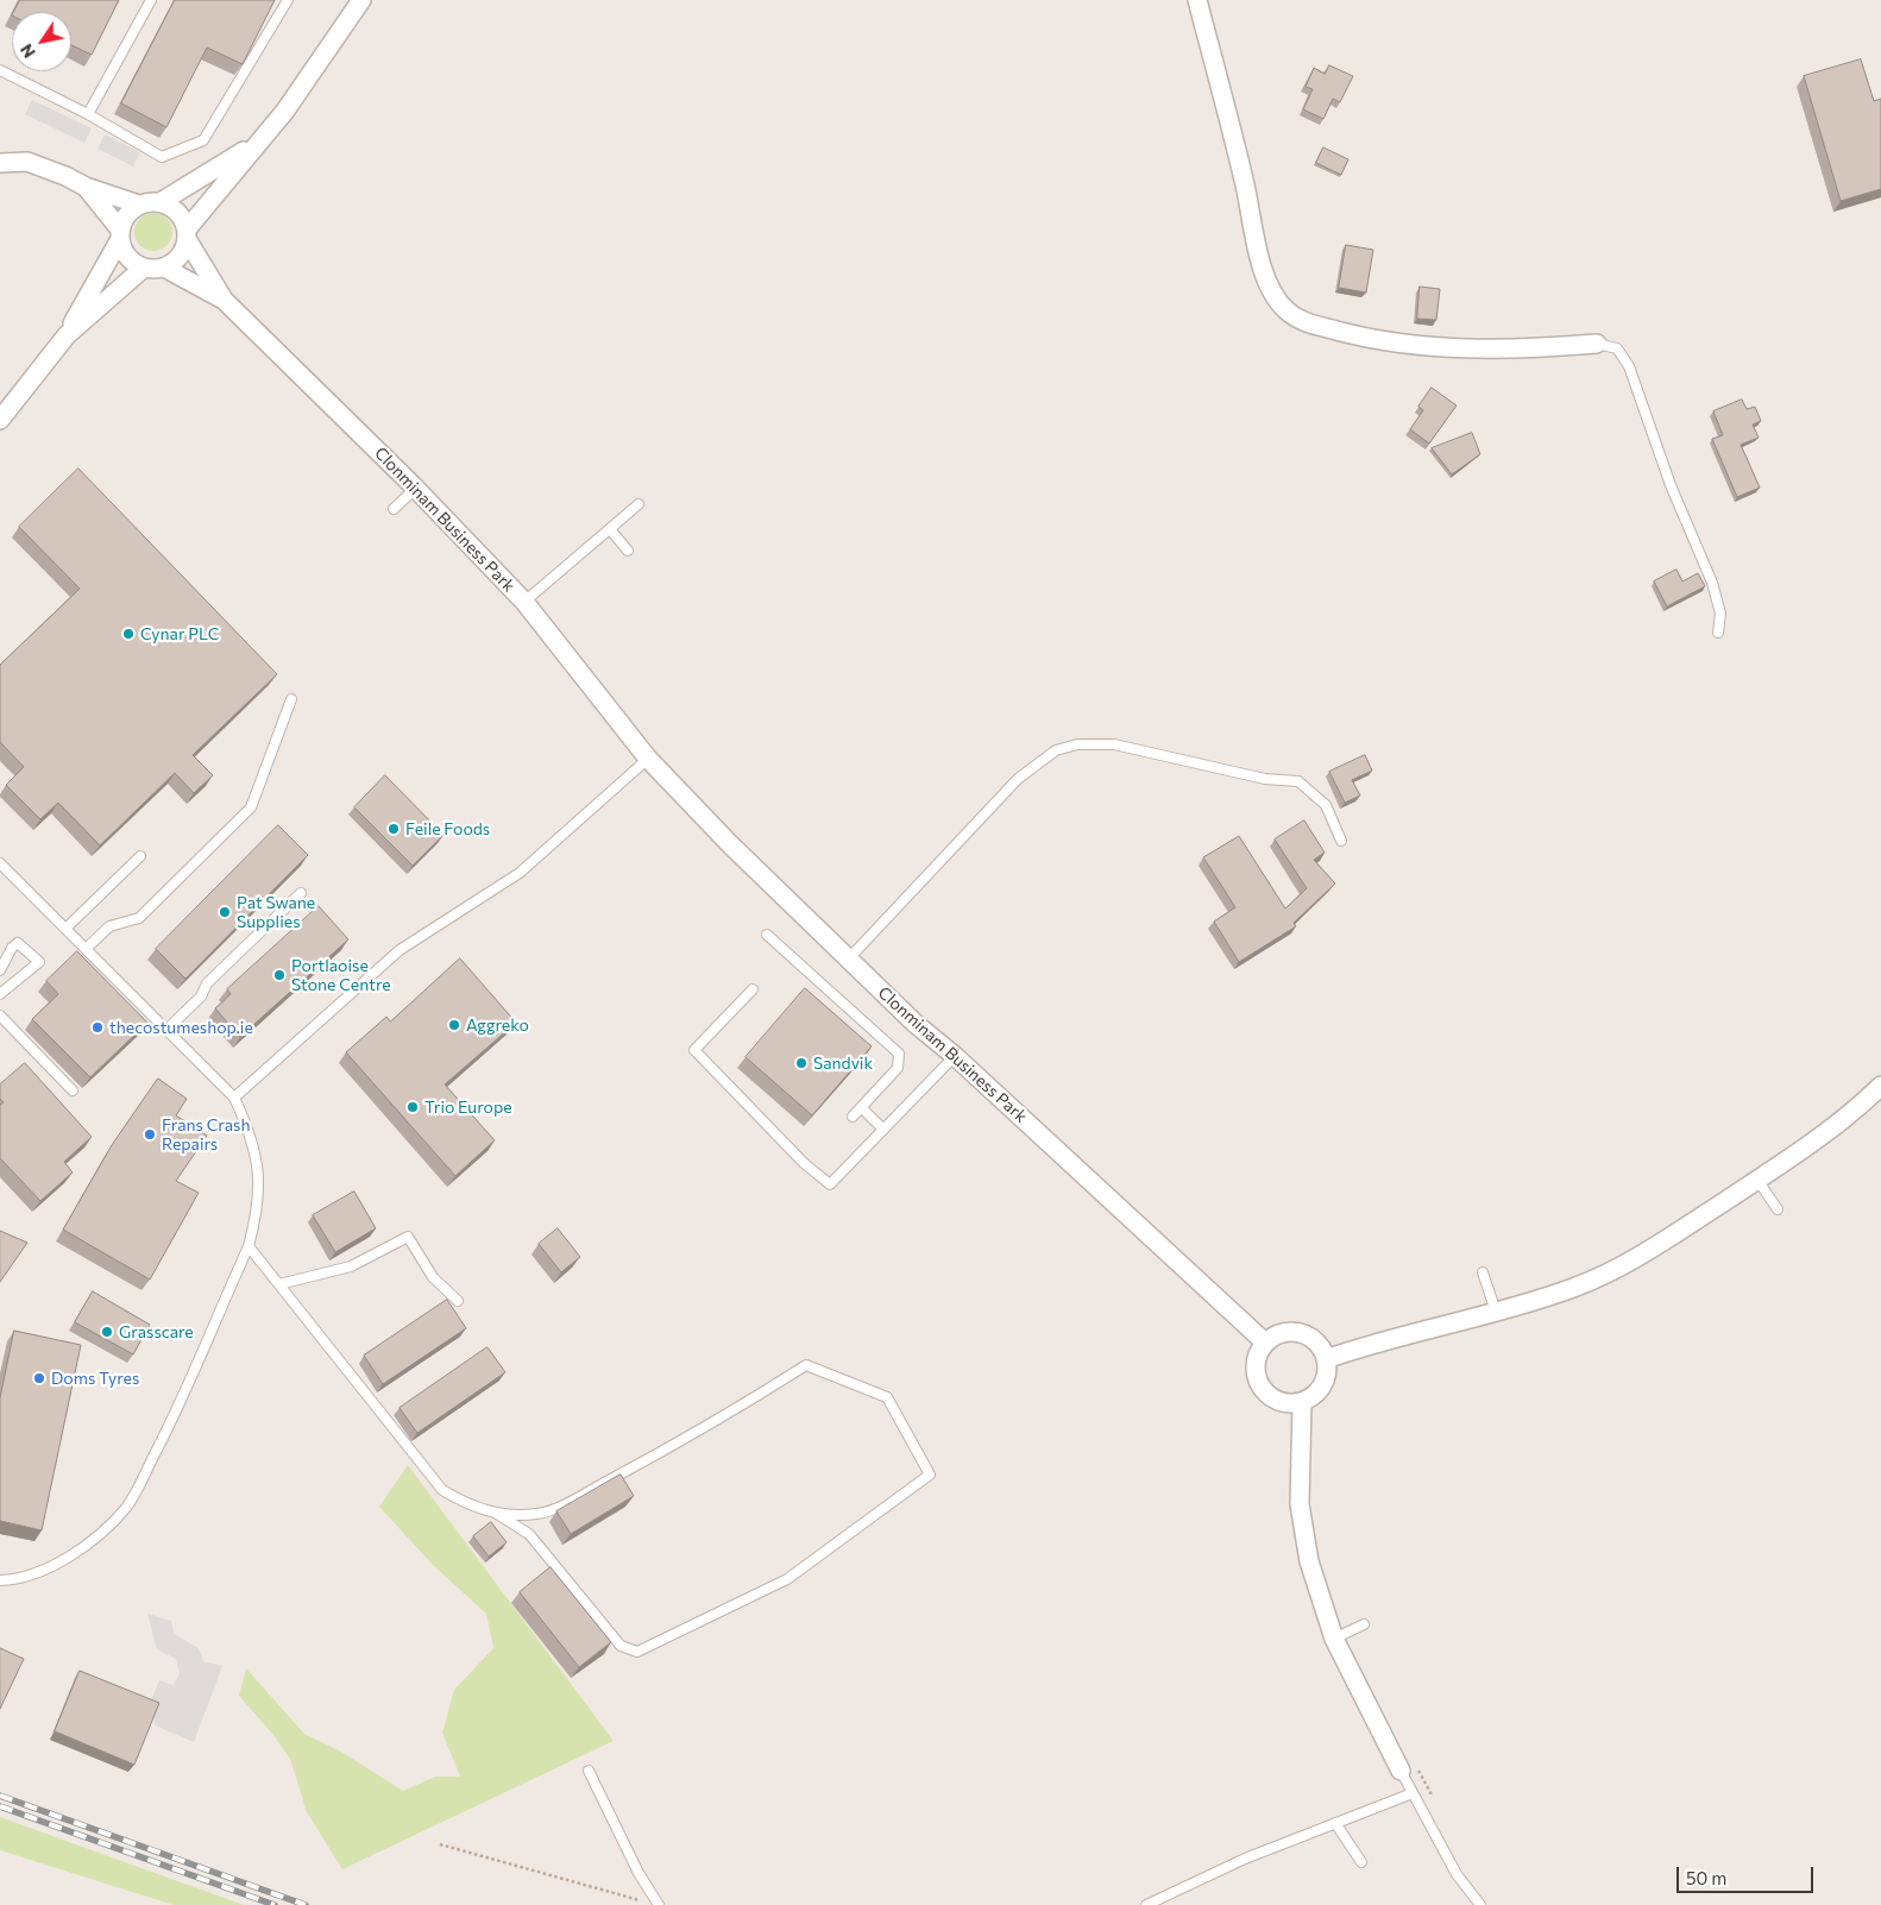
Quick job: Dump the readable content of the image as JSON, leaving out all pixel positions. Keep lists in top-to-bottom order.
{
  "streets": {
    "street": ["Clonminam Business Park"]
  },
  "places": [
    "Cynar PLC",
    "Feile Foods",
    "Pat Swane Supplies",
    "Portlaoise Stone Centre",
    "Aggreko",
    "thecostumeshop.ie",
    "Sandvik",
    "Trio Europe",
    "Frans Crash Repairs",
    "Grasscare",
    "Doms Tyres"
  ],
  "scale_bar": "50 m",
  "north": "bottom left"
}
